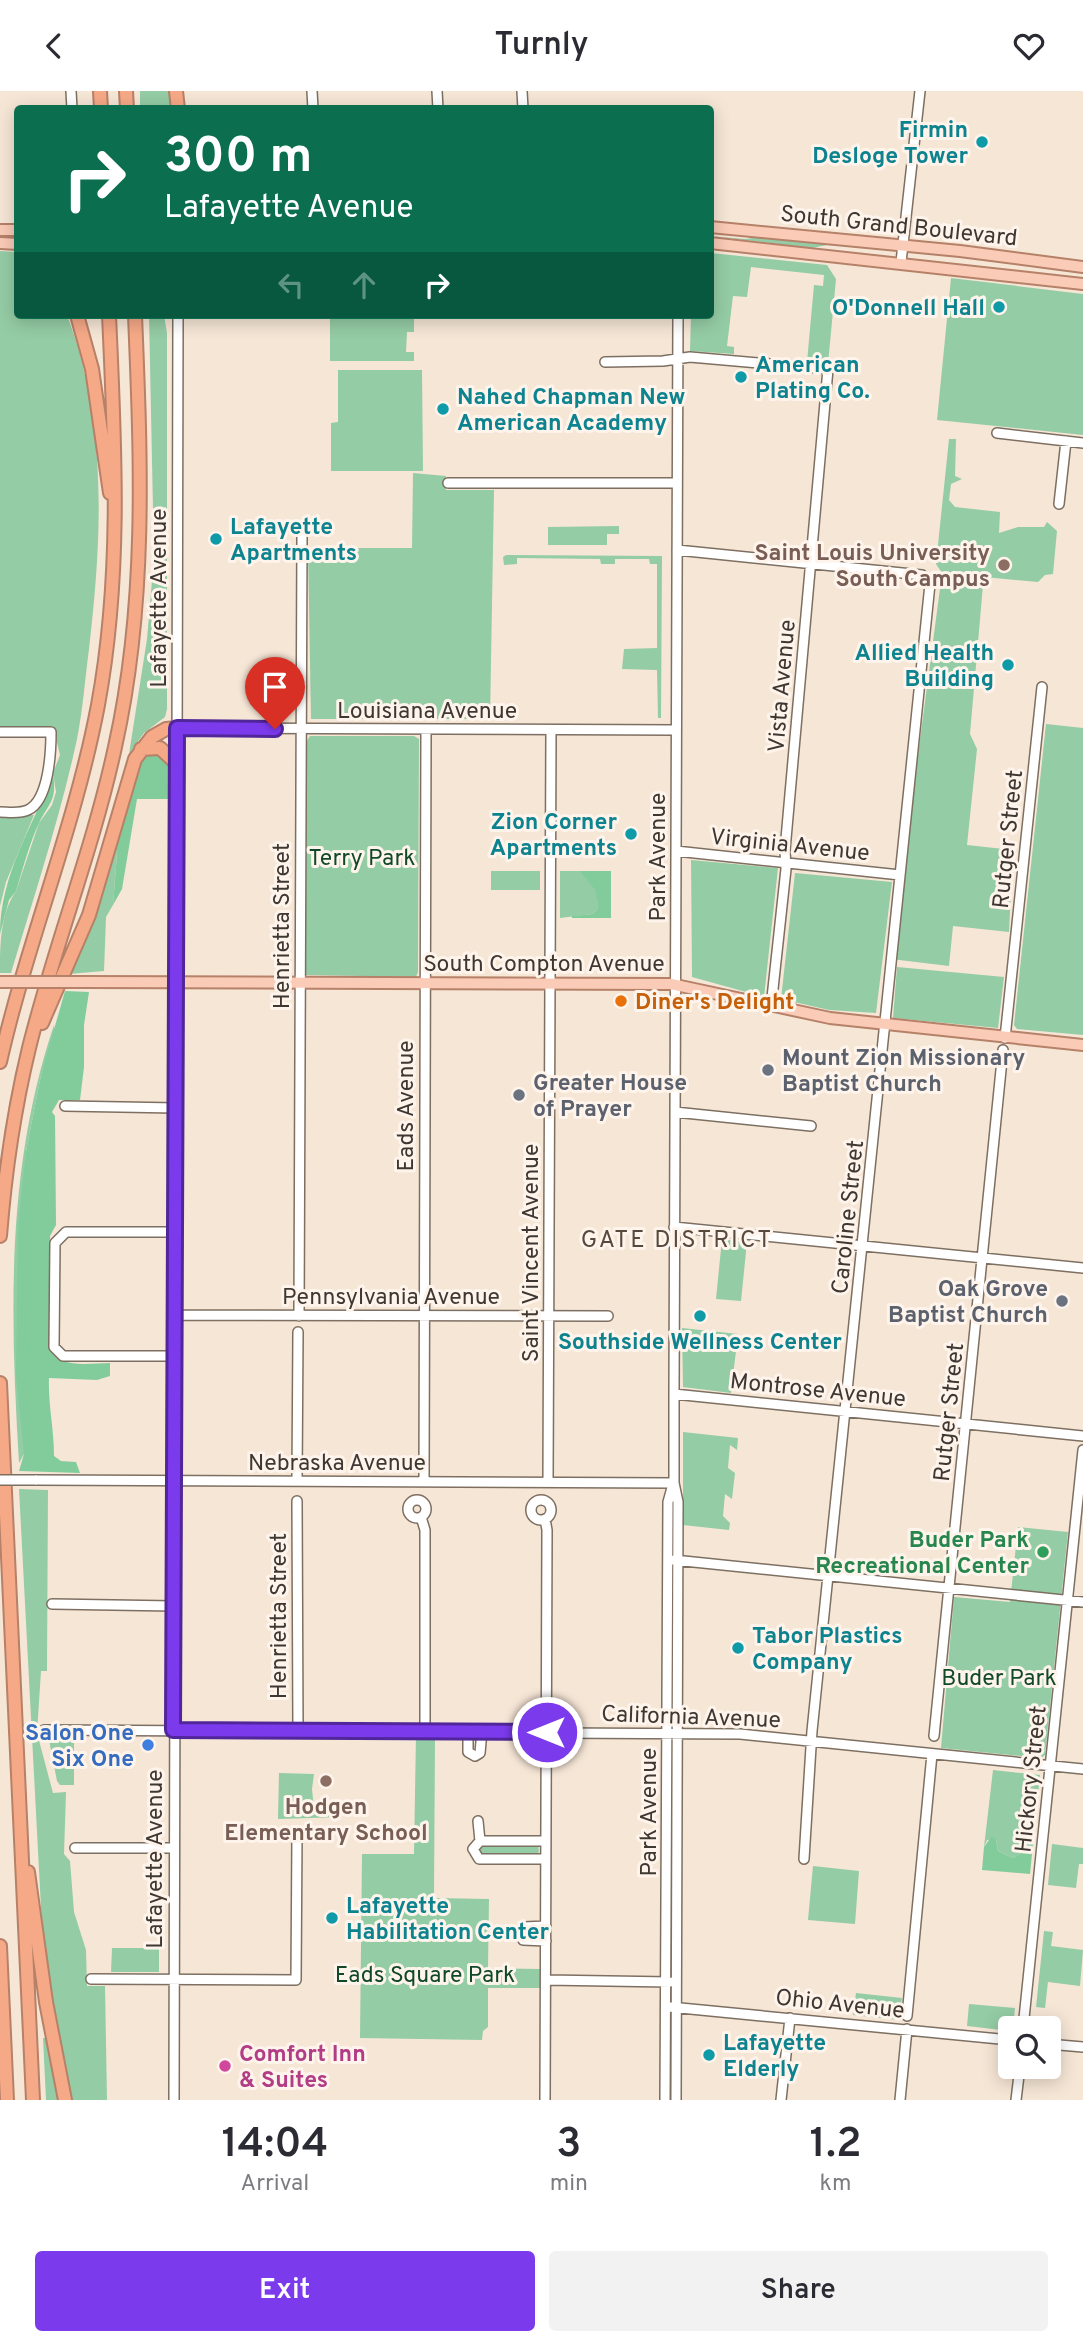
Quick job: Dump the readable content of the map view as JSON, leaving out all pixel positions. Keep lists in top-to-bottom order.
{
  "streets": {
    "main road": ["South Grand Boulevard", "South Compton Avenue"],
    "street": [
      "Lafayette Avenue",
      "Vista Avenue",
      "Louisiana Avenue",
      "Rutger Street",
      "Virginia Avenue",
      "Park Avenue",
      "Henrietta Street",
      "Eads Avenue",
      "Caroline Street",
      "Saint Vincent Avenue",
      "Pennsylvania Avenue",
      "Montrose Avenue",
      "Nebraska Avenue",
      "California Avenue",
      "Hickory Street",
      "Ohio Avenue"
    ]
  },
  "crossings": [
    ["Lafayette Avenue", "Louisiana Avenue"],
    ["Lafayette Avenue", "South Compton Avenue"],
    ["Lafayette Avenue", "Pennsylvania Avenue"],
    ["Lafayette Avenue", "Nebraska Avenue"],
    ["Lafayette Avenue", "California Avenue"],
    ["Vista Avenue", "Virginia Avenue"],
    ["Vista Avenue", "Park Avenue"],
    ["Vista Avenue", "South Compton Avenue"],
    ["Vista Avenue", "Caroline Street"],
    ["Louisiana Avenue", "Park Avenue"],
    ["Louisiana Avenue", "Henrietta Street"],
    ["Louisiana Avenue", "Eads Avenue"],
    ["Louisiana Avenue", "Saint Vincent Avenue"],
    ["Rutger Street", "South Compton Avenue"],
    ["Rutger Street", "Montrose Avenue"],
    ["Virginia Avenue", "Park Avenue"],
    ["Virginia Avenue", "Caroline Street"],
    ["Park Avenue", "South Compton Avenue"],
    ["Park Avenue", "Montrose Avenue"],
    ["Park Avenue", "Nebraska Avenue"],
    ["Park Avenue", "California Avenue"],
    ["Park Avenue", "Ohio Avenue"],
    ["Henrietta Street", "South Compton Avenue"],
    ["Henrietta Street", "Pennsylvania Avenue"],
    ["Henrietta Street", "California Avenue"],
    ["South Compton Avenue", "Eads Avenue"],
    ["South Compton Avenue", "Caroline Street"],
    ["South Compton Avenue", "Saint Vincent Avenue"],
    ["Eads Avenue", "Pennsylvania Avenue"],
    ["Eads Avenue", "Nebraska Avenue"],
    ["Caroline Street", "Montrose Avenue"],
    ["Caroline Street", "California Avenue"],
    ["Saint Vincent Avenue", "Pennsylvania Avenue"],
    ["Saint Vincent Avenue", "Nebraska Avenue"],
    ["California Avenue", "Hickory Street"]
  ],
  "districts": ["GATE DISTRICT"],
  "parks": ["Terry Park", "Buder Park", "Eads Square Park"],
  "places": [
    "Firmin Desloge Tower",
    "O'Donnell Hall",
    "American Plating Co.",
    "Nahed Chapman New American Academy",
    "Lafayette Apartments",
    "Saint Louis University South Campus",
    "Allied Health Building",
    "Zion Corner Apartments",
    "Diner's Delight",
    "Mount Zion Missionary Baptist Church",
    "Greater House of Prayer",
    "Oak Grove Baptist Church",
    "Southside Wellness Center",
    "Buder Park Recreational Center",
    "Tabor Plastics Company",
    "Salon One Six One",
    "Hodgen Elementary School",
    "Lafayette Habilitation Center",
    "Lafayette Elderly",
    "Comfort Inn & Suites"
  ],
  "page": {
    "header": "Turnly",
    "turn": ["300 m", "Lafayette Avenue"],
    "eta": [
      "14:04",
      "Arrival",
      "3",
      "min",
      "1.2",
      "km"
    ],
    "buttons": ["Exit", "Share"]
  }
}
